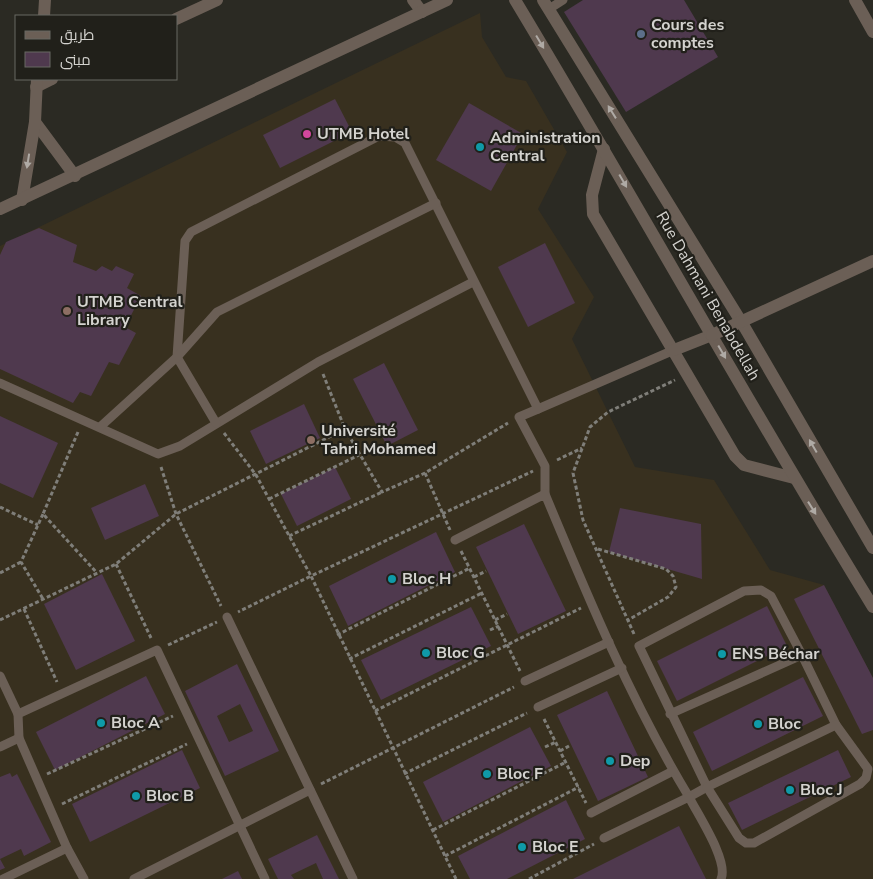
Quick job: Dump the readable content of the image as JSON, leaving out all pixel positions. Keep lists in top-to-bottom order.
{
  "streets": {
    "street": ["Rue Dahmani Benabdellah"]
  },
  "places": [
    "Cours des comptes",
    "UTMB Hotel",
    "Administration Central",
    "UTMB Central Library",
    "Université Tahri Mohamed",
    "Bloc H",
    "Bloc G",
    "ENS Béchar",
    "Bloc A",
    "Bloc",
    "Dep",
    "Bloc F",
    "Bloc J",
    "Bloc B",
    "Bloc E"
  ],
  "legend": ["طريق", "مبنى"]
}
